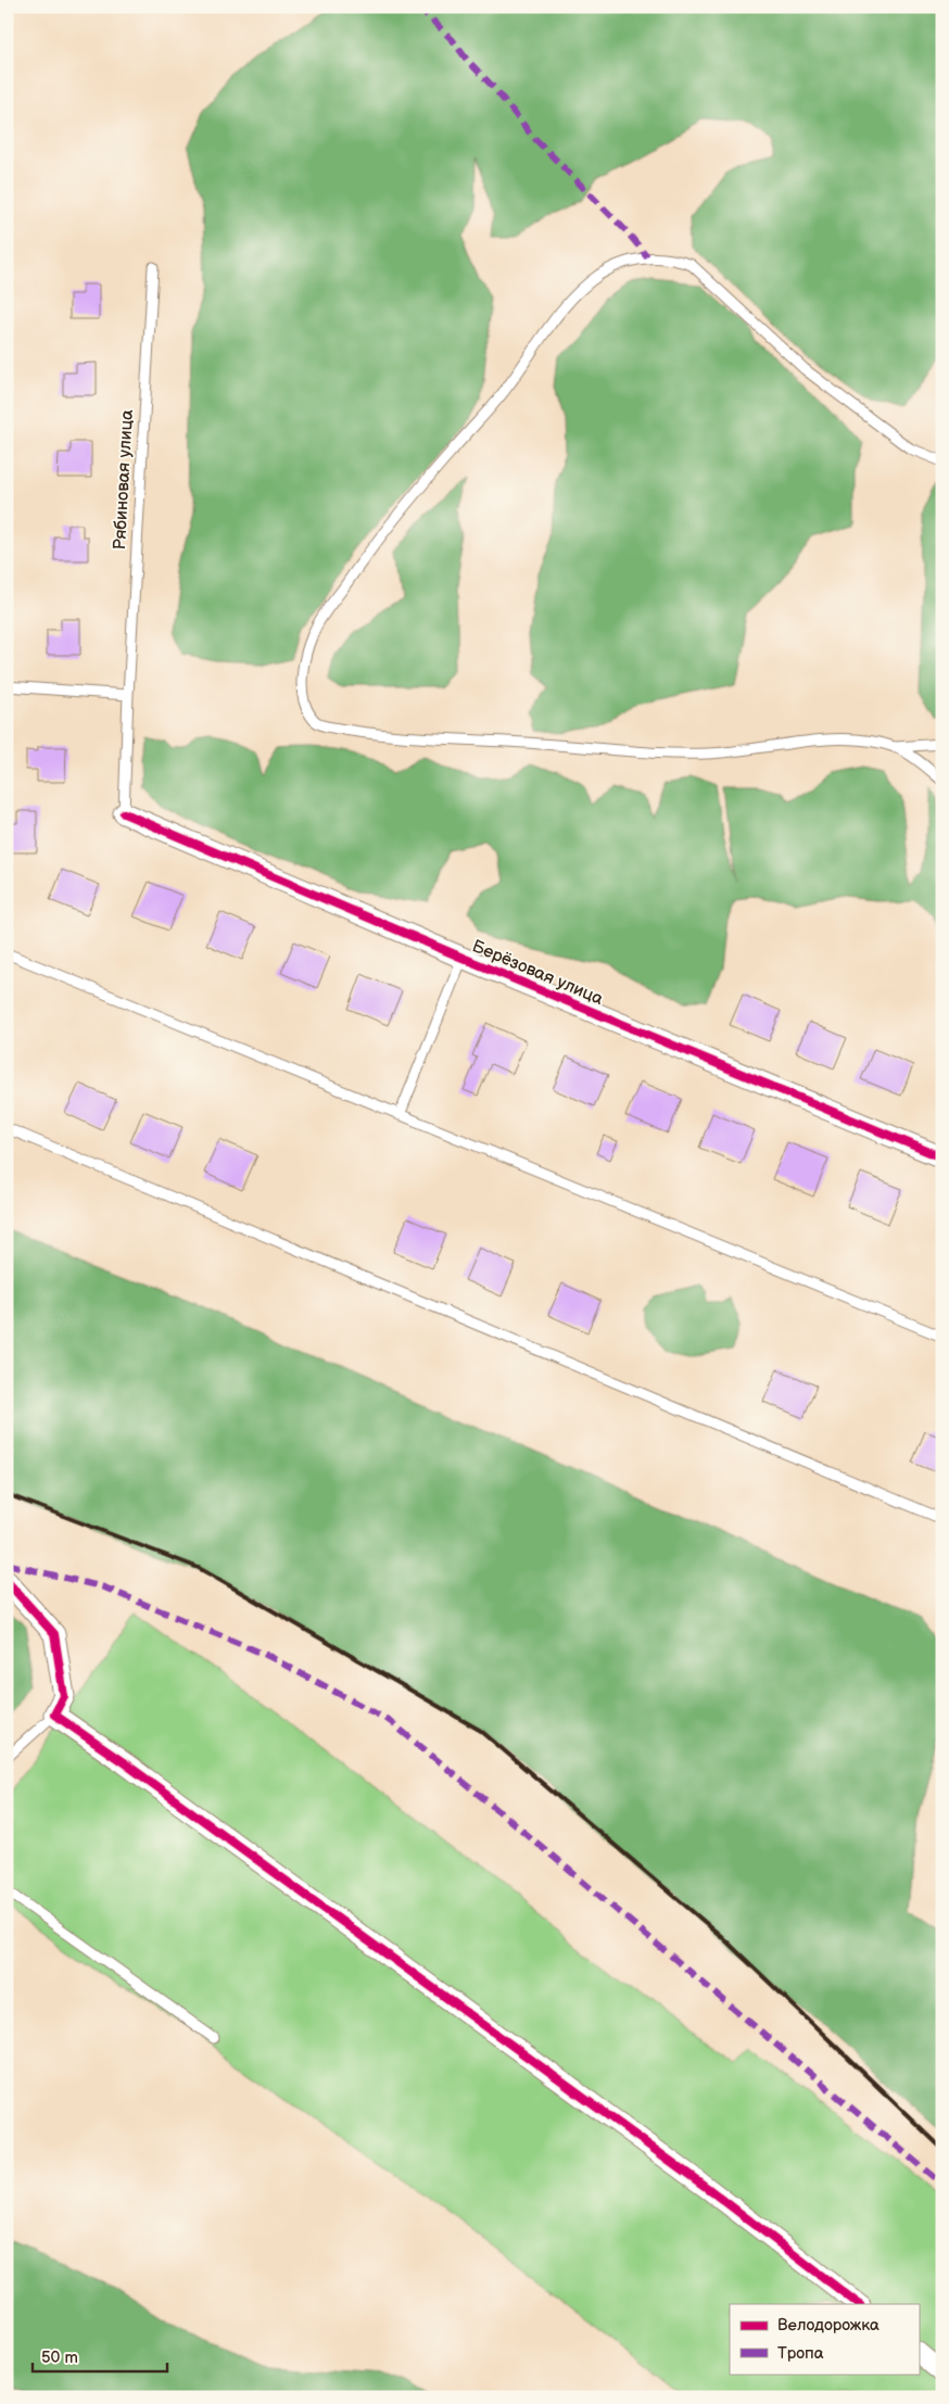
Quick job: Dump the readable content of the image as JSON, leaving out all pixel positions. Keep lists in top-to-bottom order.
{
  "streets": {
    "street": ["Берёзовая улица"],
    "lane": ["Рябиновая улица"]
  },
  "crossings": [
    ["Рябиновая улица", "Берёзовая улица"]
  ],
  "legend": ["Велодорожка", "Тропа"],
  "scale_bar": "50 m"
}
